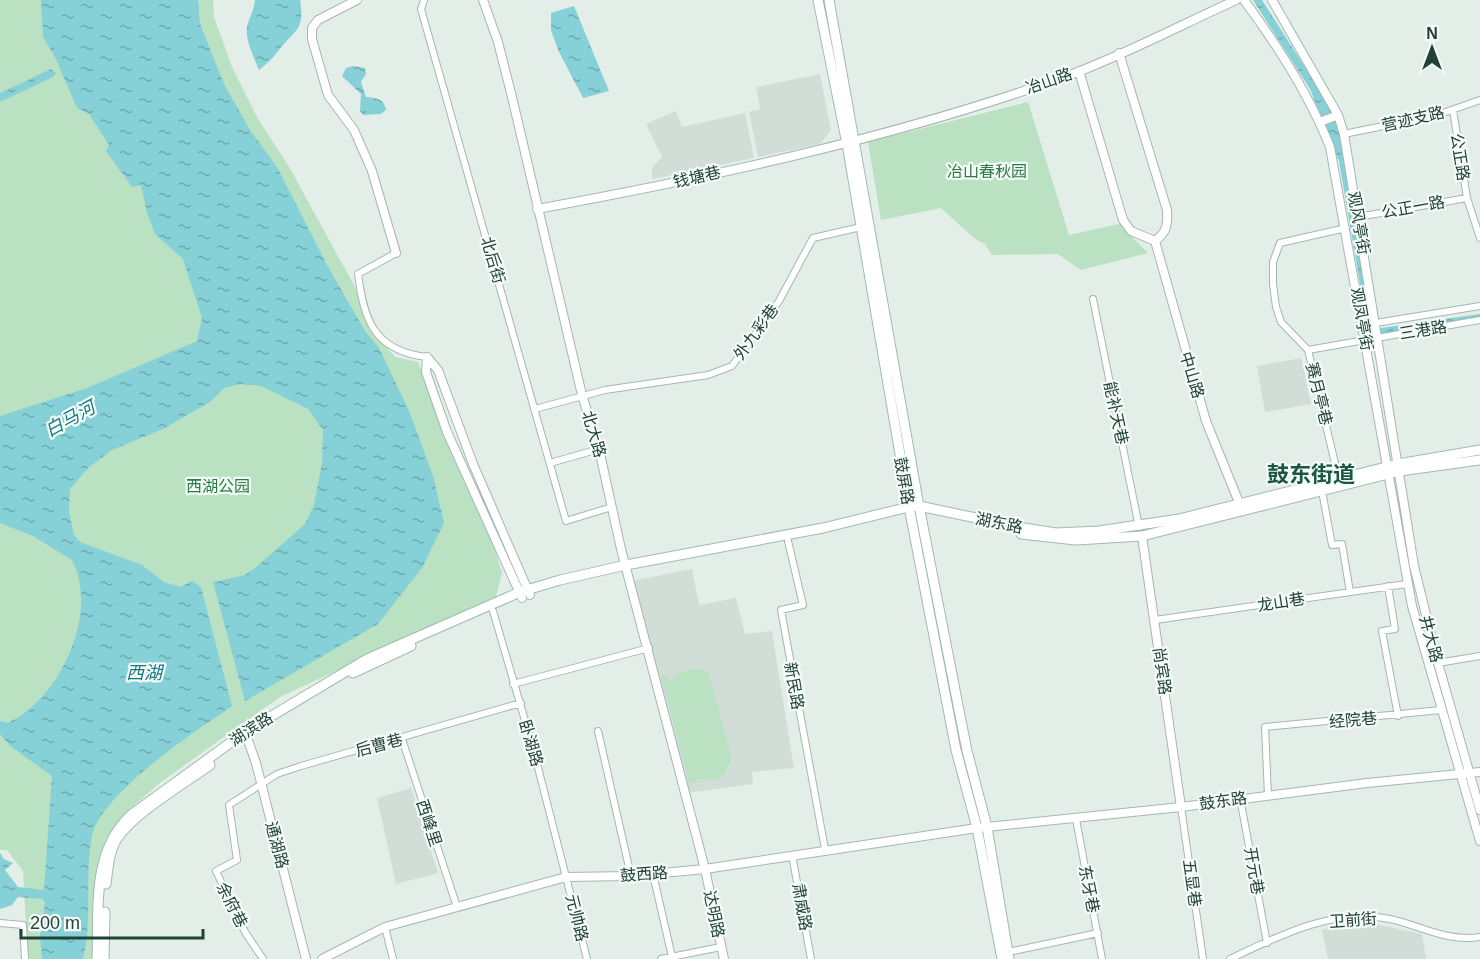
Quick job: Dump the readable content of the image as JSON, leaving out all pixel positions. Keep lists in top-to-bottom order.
{
  "streets": {
    "main road": ["鼓屏路", "湖东路", "湖滨路"],
    "street": [
      "冶山路",
      "营迹支路",
      "公正路",
      "钱塘巷",
      "公正一路",
      "观风亭街",
      "北后街",
      "观凤亭街",
      "三港路",
      "外九彩巷",
      "中山路",
      "赛月亭巷",
      "能补天巷",
      "北大路",
      "龙山巷",
      "井大路",
      "尚宾路",
      "新民路",
      "经院巷",
      "卧湖路",
      "后曹巷",
      "鼓东路",
      "西峰里",
      "通湖路",
      "开元巷",
      "鼓西路",
      "五显巷",
      "东牙巷",
      "余府巷",
      "肃威路",
      "达明路",
      "元帅路",
      "卫前街"
    ]
  },
  "crossings": [
    ["冶山路", "钱塘巷"],
    ["冶山路", "鼓屏路"],
    ["营迹支路", "公正路"],
    ["营迹支路", "观风亭街"],
    ["公正路", "公正一路"],
    ["钱塘巷", "北大路"],
    ["钱塘巷", "鼓屏路"],
    ["公正一路", "观风亭街"],
    ["观风亭街", "观凤亭街"],
    ["观风亭街", "三港路"],
    ["观风亭街", "湖东路"],
    ["观风亭街", "井大路"],
    ["北后街", "外九彩巷"],
    ["北后街", "北大路"],
    ["观凤亭街", "三港路"],
    ["观凤亭街", "赛月亭巷"],
    ["观凤亭街", "湖东路"],
    ["观凤亭街", "井大路"],
    ["三港路", "赛月亭巷"],
    ["外九彩巷", "北大路"],
    ["外九彩巷", "鼓屏路"],
    ["中山路", "湖东路"],
    ["赛月亭巷", "湖东路"],
    ["能补天巷", "湖东路"],
    ["能补天巷", "尚宾路"],
    ["北大路", "湖东路"],
    ["北大路", "鼓西路"],
    ["北大路", "达明路"],
    ["鼓屏路", "湖东路"],
    ["鼓屏路", "鼓东路"],
    ["鼓屏路", "鼓西路"],
    ["湖东路", "井大路"],
    ["湖东路", "尚宾路"],
    ["湖东路", "新民路"],
    ["湖东路", "湖滨路"],
    ["龙山巷", "尚宾路"],
    ["井大路", "鼓东路"],
    ["尚宾路", "鼓东路"],
    ["尚宾路", "五显巷"],
    ["新民路", "鼓西路"],
    ["经院巷", "鼓东路"],
    ["湖滨路", "卧湖路"],
    ["湖滨路", "通湖路"],
    ["卧湖路", "后曹巷"],
    ["卧湖路", "鼓西路"],
    ["卧湖路", "元帅路"],
    ["后曹巷", "西峰里"],
    ["后曹巷", "通湖路"],
    ["后曹巷", "余府巷"],
    ["鼓东路", "开元巷"],
    ["鼓东路", "鼓西路"],
    ["鼓东路", "五显巷"],
    ["鼓东路", "东牙巷"],
    ["西峰里", "鼓西路"],
    ["开元巷", "卫前街"],
    ["鼓西路", "肃威路"],
    ["鼓西路", "达明路"],
    ["鼓西路", "元帅路"]
  ],
  "districts": ["鼓东街道"],
  "water": ["白马河", "西湖"],
  "parks": ["冶山春秋园", "西湖公园"],
  "scale_bar": "200 m",
  "north": "top"
}
